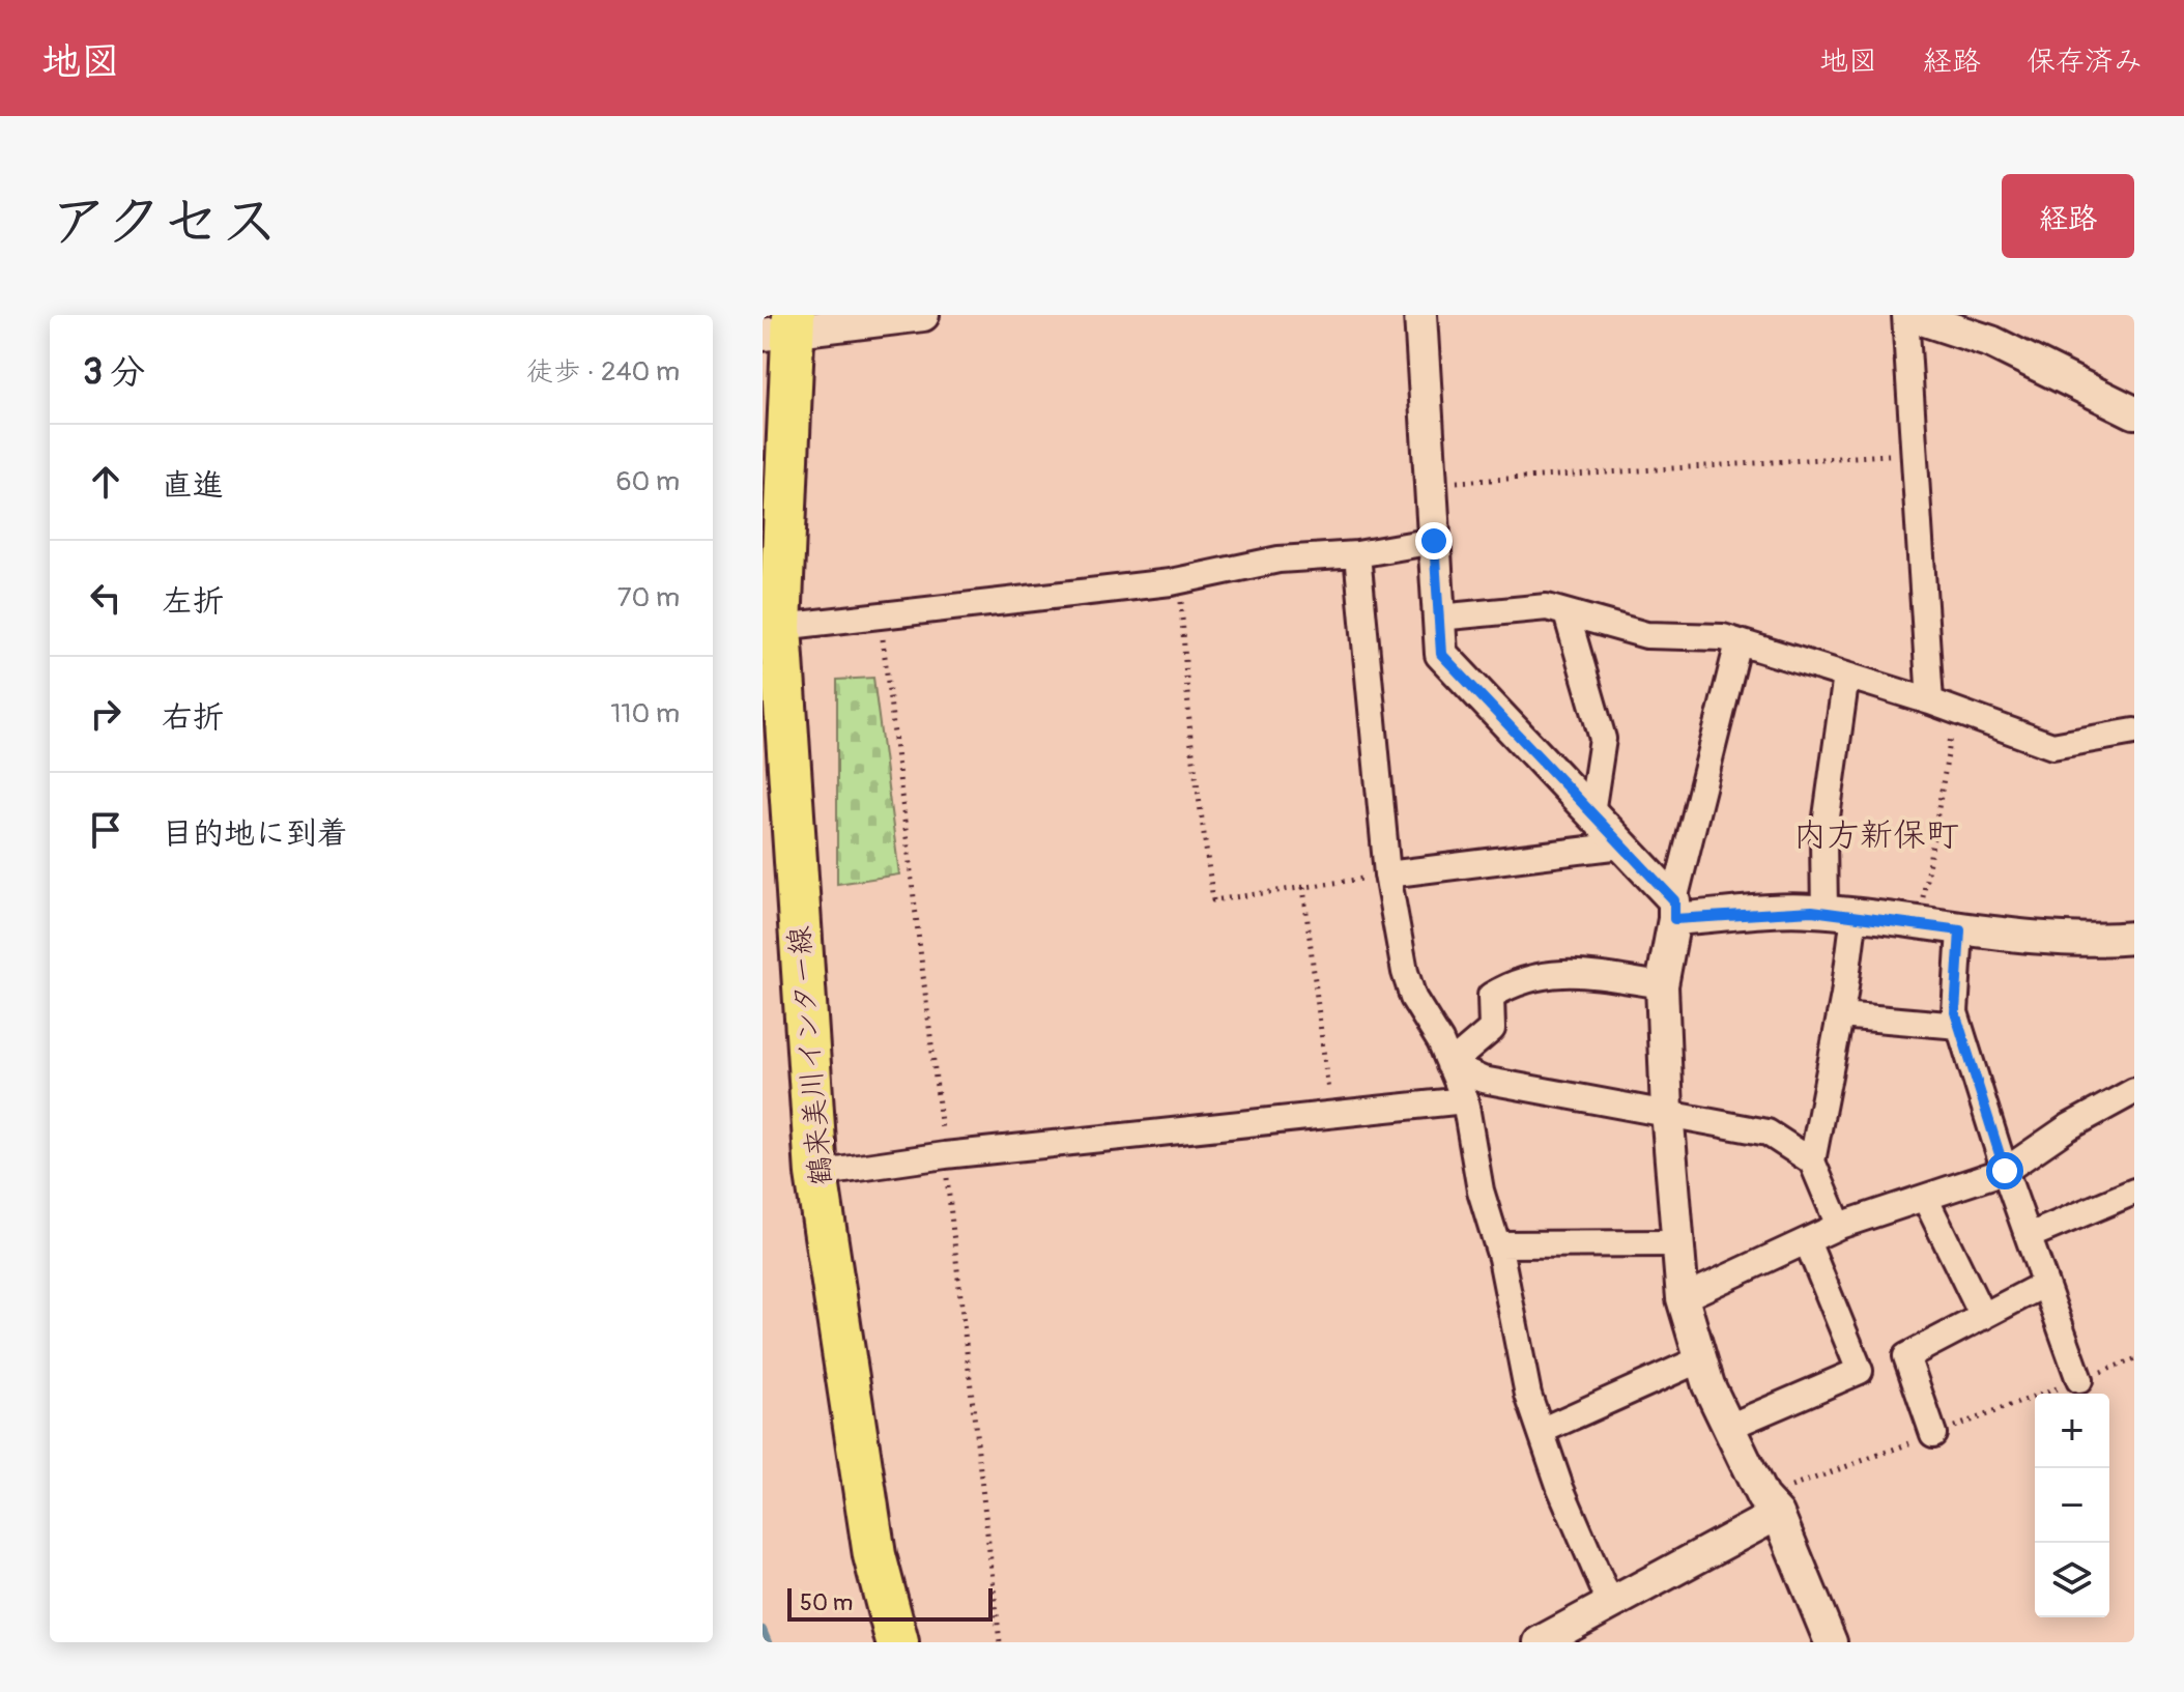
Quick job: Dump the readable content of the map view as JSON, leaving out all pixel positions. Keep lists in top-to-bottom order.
{
  "streets": {
    "main road": ["鶴来美川インター線"]
  },
  "districts": ["内方新保町"],
  "scale_bar": "50 m",
  "page": {
    "header": "地図",
    "nav": ["地図", "経路", "保存済み"],
    "title": "アクセス",
    "buttons": "経路",
    "heading": ["3 分", "徒歩 · 240 m"],
    "list": [
      ["直進", "60 m"],
      ["左折", "70 m"],
      ["右折", "110 m"],
      "目的地に到着"
    ],
    "map_buttons": ["+", "−"],
    "scale": "50 m"
  }
}
